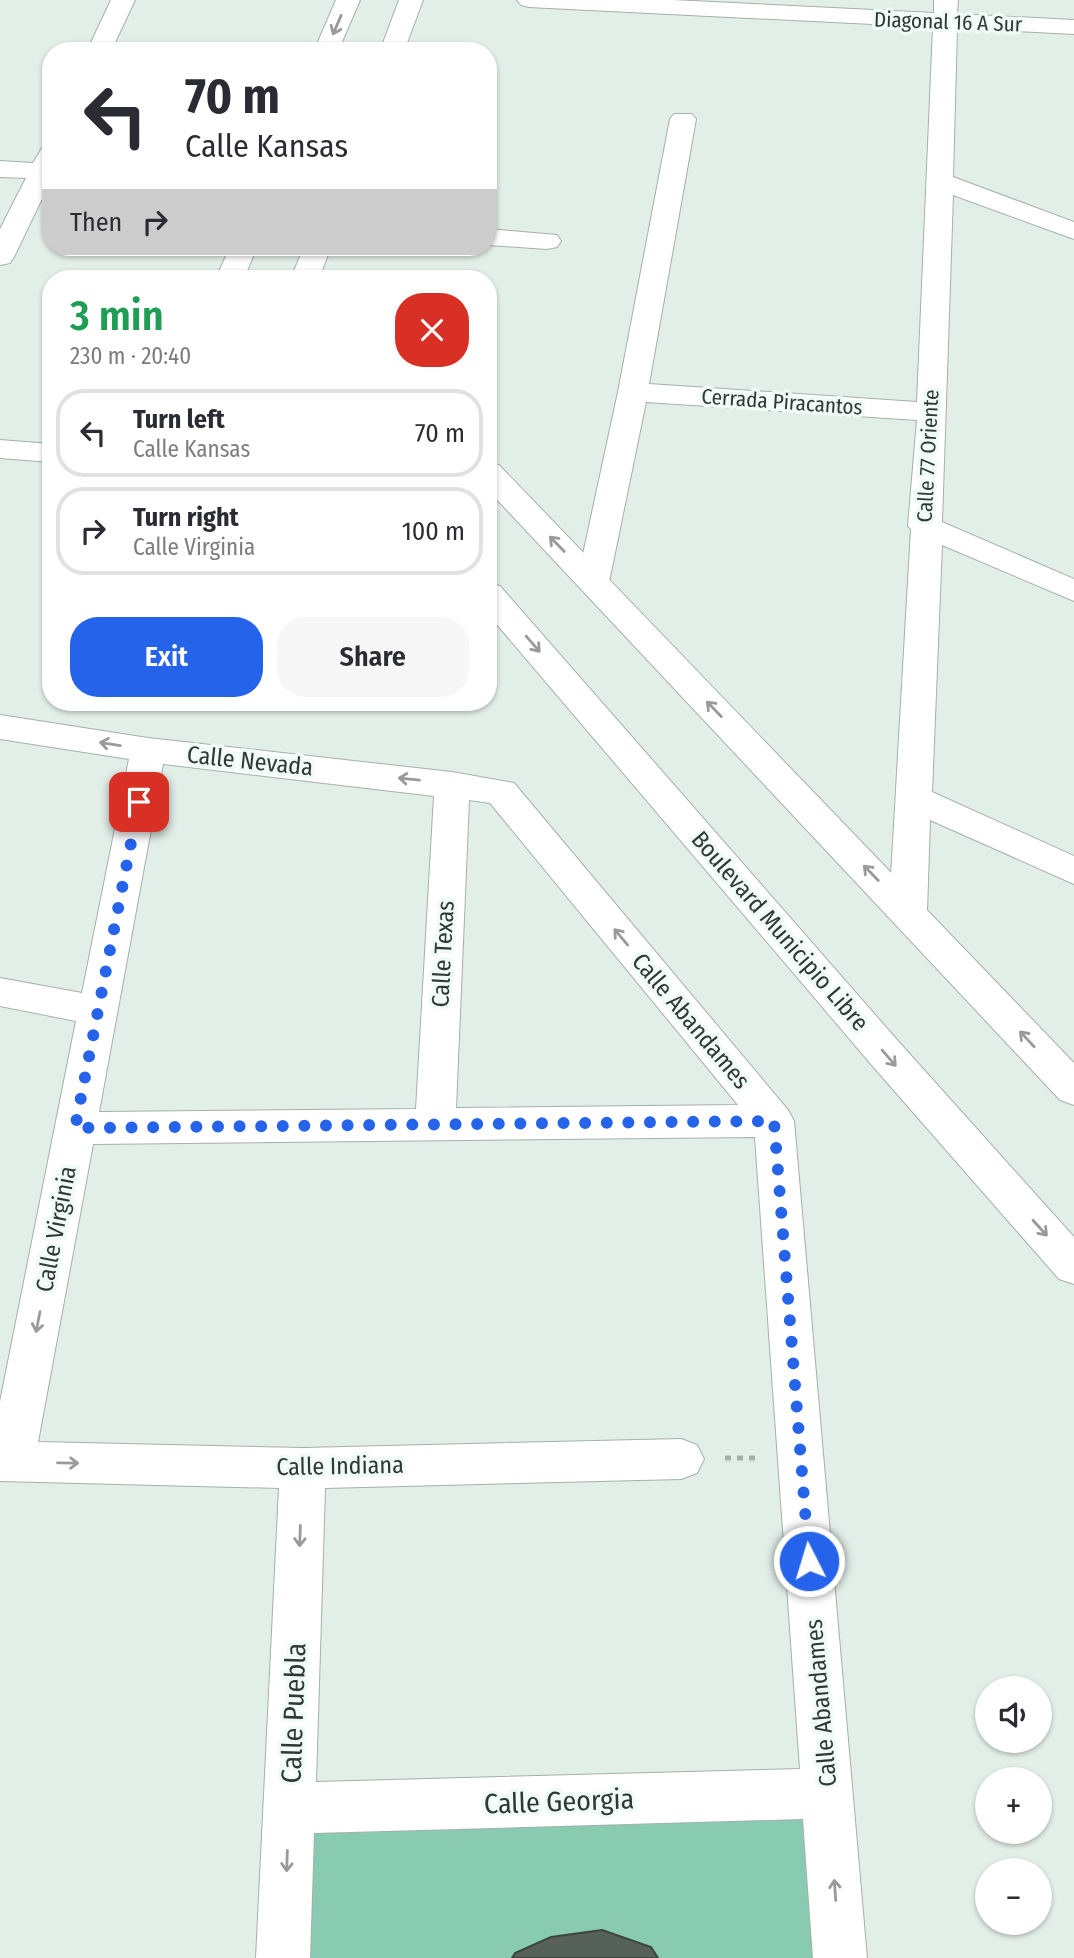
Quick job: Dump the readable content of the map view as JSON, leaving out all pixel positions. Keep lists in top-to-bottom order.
{
  "streets": {
    "street": [
      "Diagonal 16 A Sur",
      "Cerrada Piracantos",
      "Calle 77 Oriente",
      "Calle Nevada",
      "Boulevard Municipio Libre",
      "Calle Texas",
      "Calle Abandames",
      "Calle Virginia",
      "Calle Indiana",
      "Calle Puebla",
      "Calle Georgia"
    ]
  },
  "crossings": [
    ["Diagonal 16 A Sur", "Calle 77 Oriente"],
    ["Cerrada Piracantos", "Calle 77 Oriente"],
    ["Calle Nevada", "Calle Texas"],
    ["Calle Nevada", "Calle Abandames"],
    ["Calle Nevada", "Calle Virginia"],
    ["Calle Abandames", "Calle Georgia"],
    ["Calle Virginia", "Calle Indiana"],
    ["Calle Indiana", "Calle Puebla"],
    ["Calle Puebla", "Calle Georgia"]
  ],
  "one_way": ["Calle Nevada", "Calle Virginia", "Calle Puebla"],
  "page": {
    "turn": ["70 m", "Calle Kansas"],
    "then": "Then",
    "heading": ["3 min", "230 m · 20:40"],
    "list": [
      {
        "name": "Turn left",
        "note": "Calle Kansas",
        "value": "70 m"
      },
      {
        "name": "Turn right",
        "note": "Calle Virginia",
        "value": "100 m"
      }
    ],
    "buttons": ["Exit", "Share"],
    "map_buttons": ["+", "−"]
  }
}
